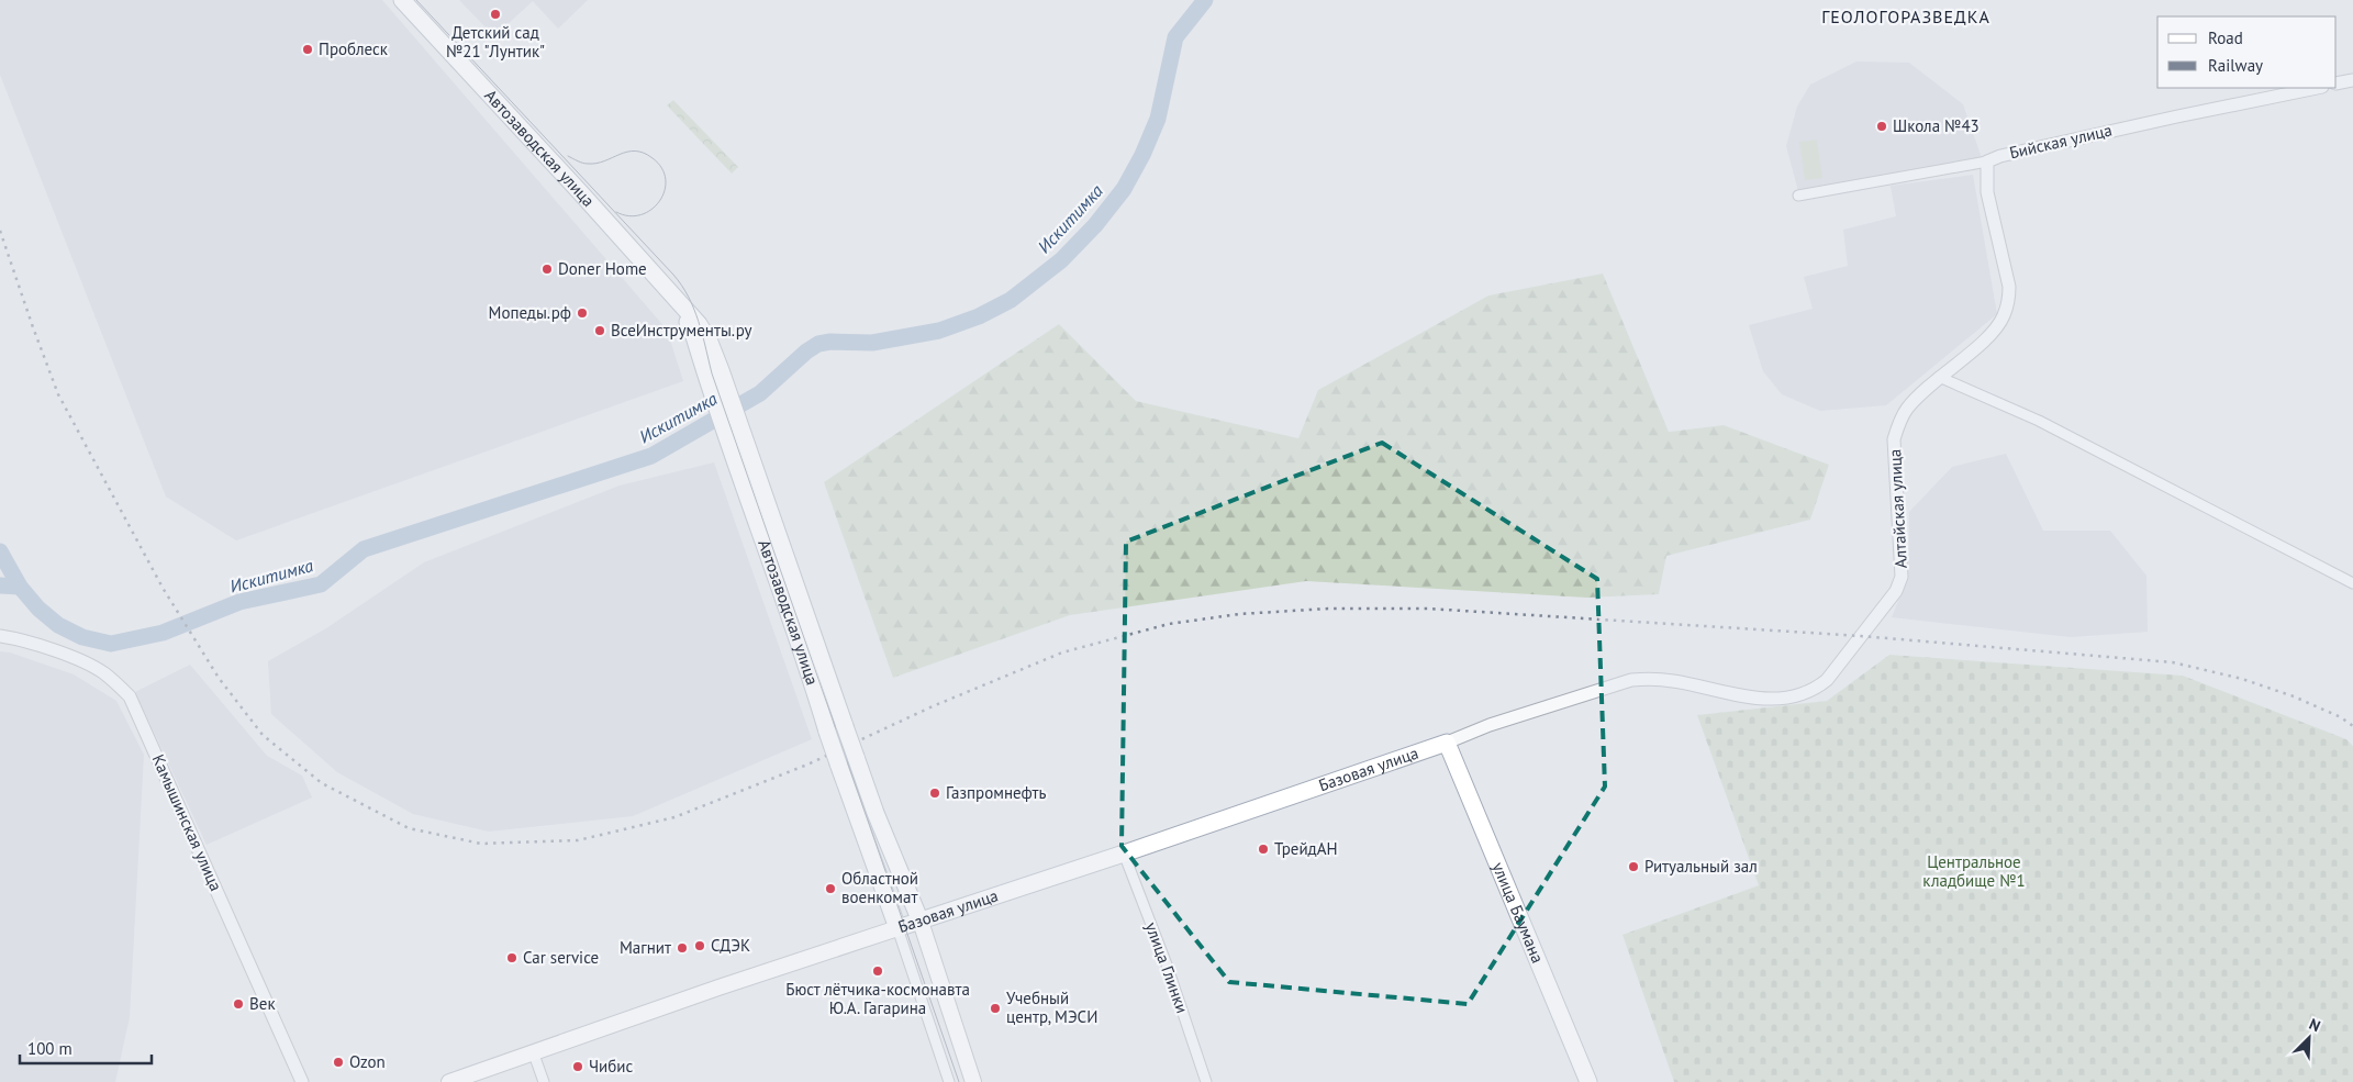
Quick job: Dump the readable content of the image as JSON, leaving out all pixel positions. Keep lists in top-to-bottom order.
{
  "streets": {
    "main road": ["Автозаводская улица", "Базовая улица", "улица Баумана"],
    "street": [
      "Бийская улица",
      "Алтайская улица",
      "Камышинская улица",
      "улица Глинки"
    ]
  },
  "crossings": [
    ["Бийская улица", "Алтайская улица"],
    ["Автозаводская улица", "Базовая улица"],
    ["Алтайская улица", "Базовая улица"],
    ["Алтайская улица", "улица Баумана"],
    ["Базовая улица", "улица Баумана"],
    ["Базовая улица", "улица Глинки"]
  ],
  "districts": ["ГЕОЛОГОРАЗВЕДКА"],
  "water": ["Искитимка"],
  "parks": ["Центральное кладбище №1"],
  "places": [
    "Детский сад №21 \"Лунтик\"",
    "Проблеск",
    "Школа №43",
    "Doner Home",
    "Мопеды.рф",
    "ВсеИнструменты.ру",
    "Газпромнефть",
    "ТрейдАН",
    "Ритуальный зал",
    "Областной военкомат",
    "СДЭК",
    "Магнит",
    "Car service",
    "Бюст лётчика-космонавта Ю.А. Гагарина",
    "Век",
    "Учебный центр, МЭСИ",
    "Ozon",
    "Чибис"
  ],
  "legend": ["Road", "Railway"],
  "scale_bar": "100 m",
  "north": "top right"
}
